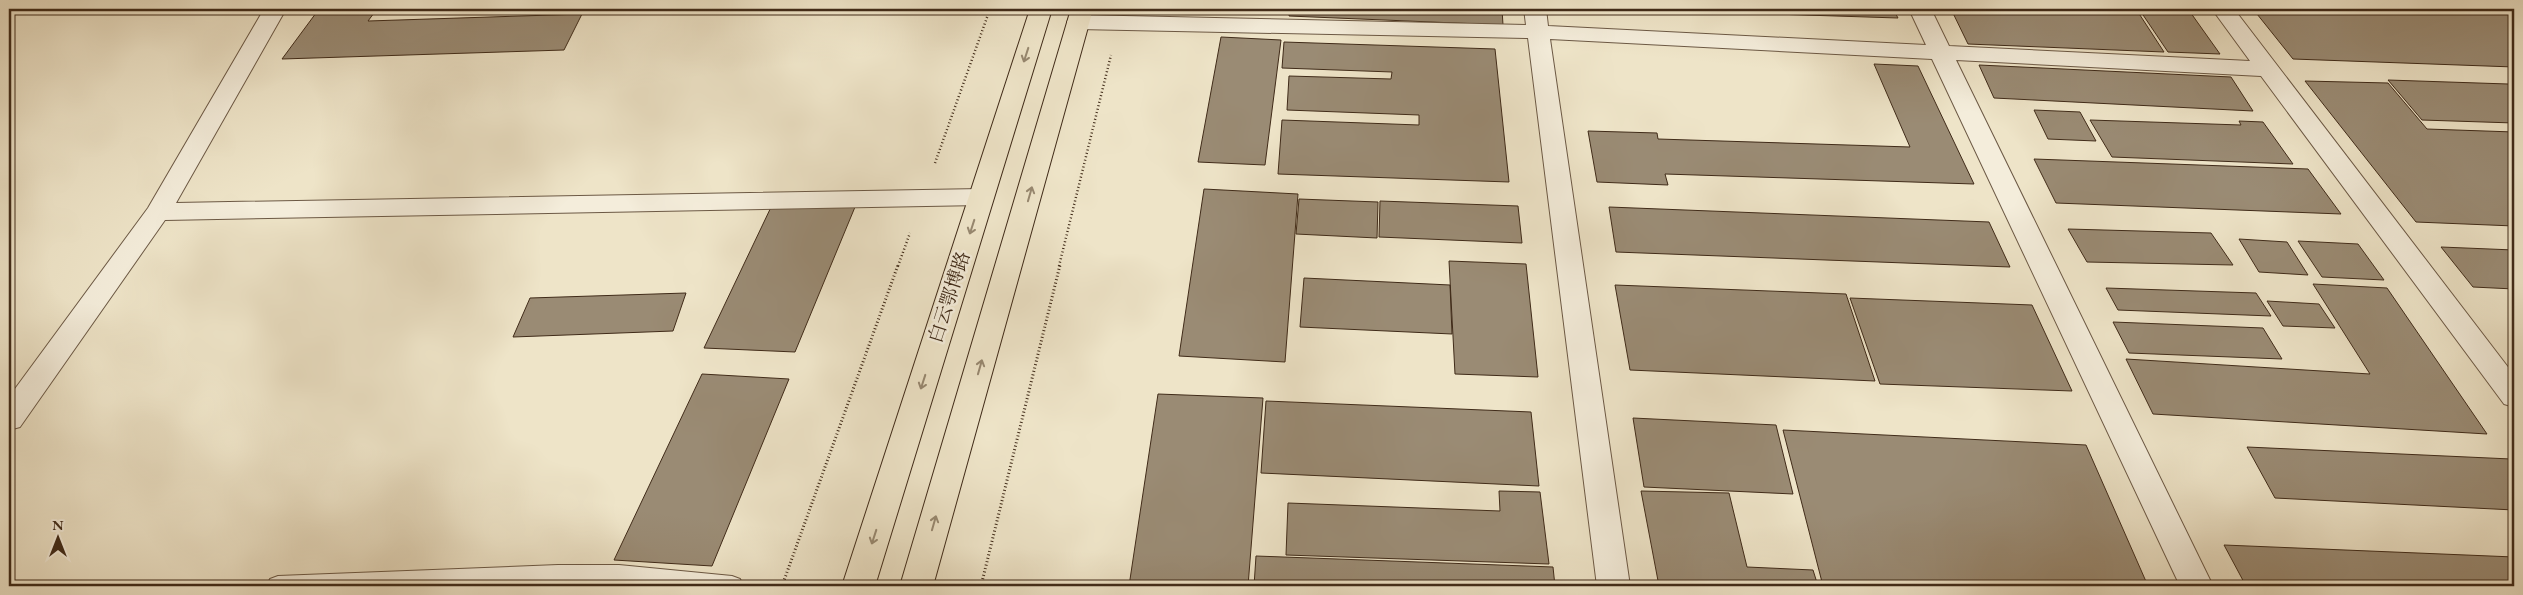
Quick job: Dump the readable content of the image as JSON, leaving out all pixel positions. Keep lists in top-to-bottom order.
{
  "streets": {
    "main road": ["白云鄂博路"]
  },
  "north": "top"
}
